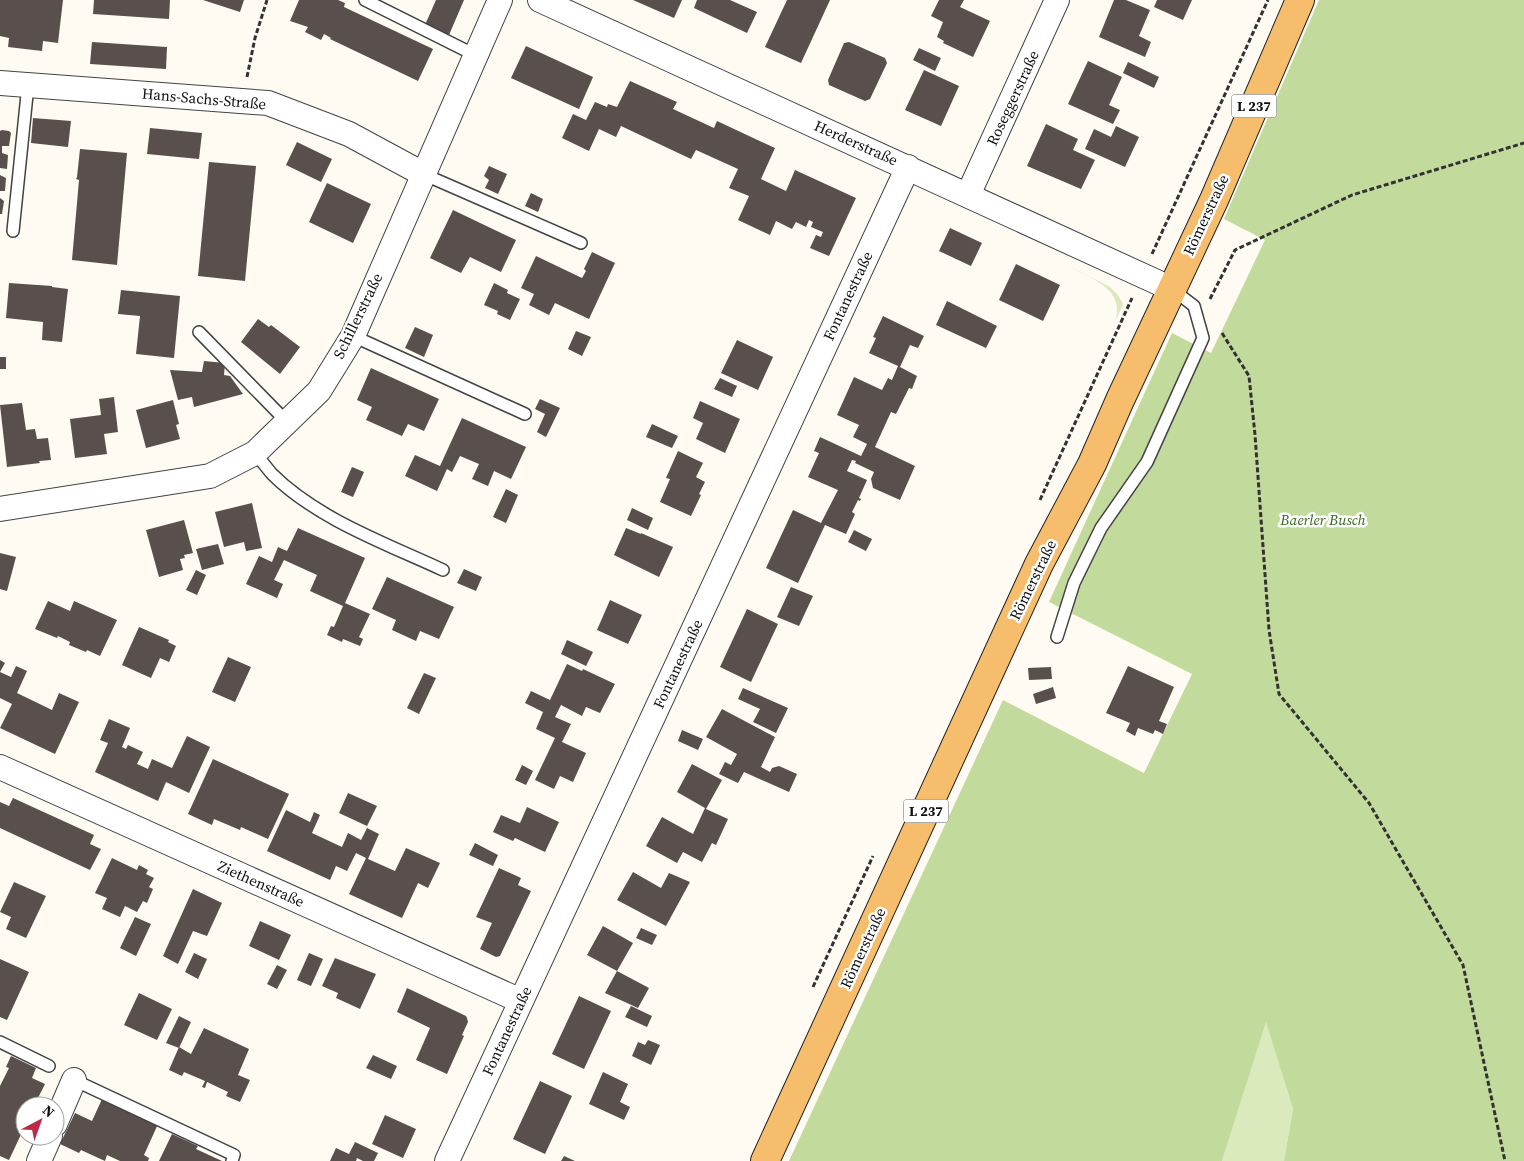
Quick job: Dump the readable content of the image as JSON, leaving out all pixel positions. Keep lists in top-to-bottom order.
{
  "streets": {
    "main road": ["L 237", "Römerstraße"],
    "street": [
      "Roseggerstraße",
      "Hans-Sachs-Straße",
      "Herderstraße",
      "Fontanestraße",
      "Schillerstraße",
      "Ziethenstraße"
    ]
  },
  "crossings": [
    ["Roseggerstraße", "Herderstraße"],
    ["Hans-Sachs-Straße", "Schillerstraße"],
    ["Herderstraße", "Römerstraße"],
    ["Herderstraße", "Fontanestraße"],
    ["Fontanestraße", "Ziethenstraße"]
  ],
  "parks": ["Baerler Busch"],
  "north": "top right"
}
